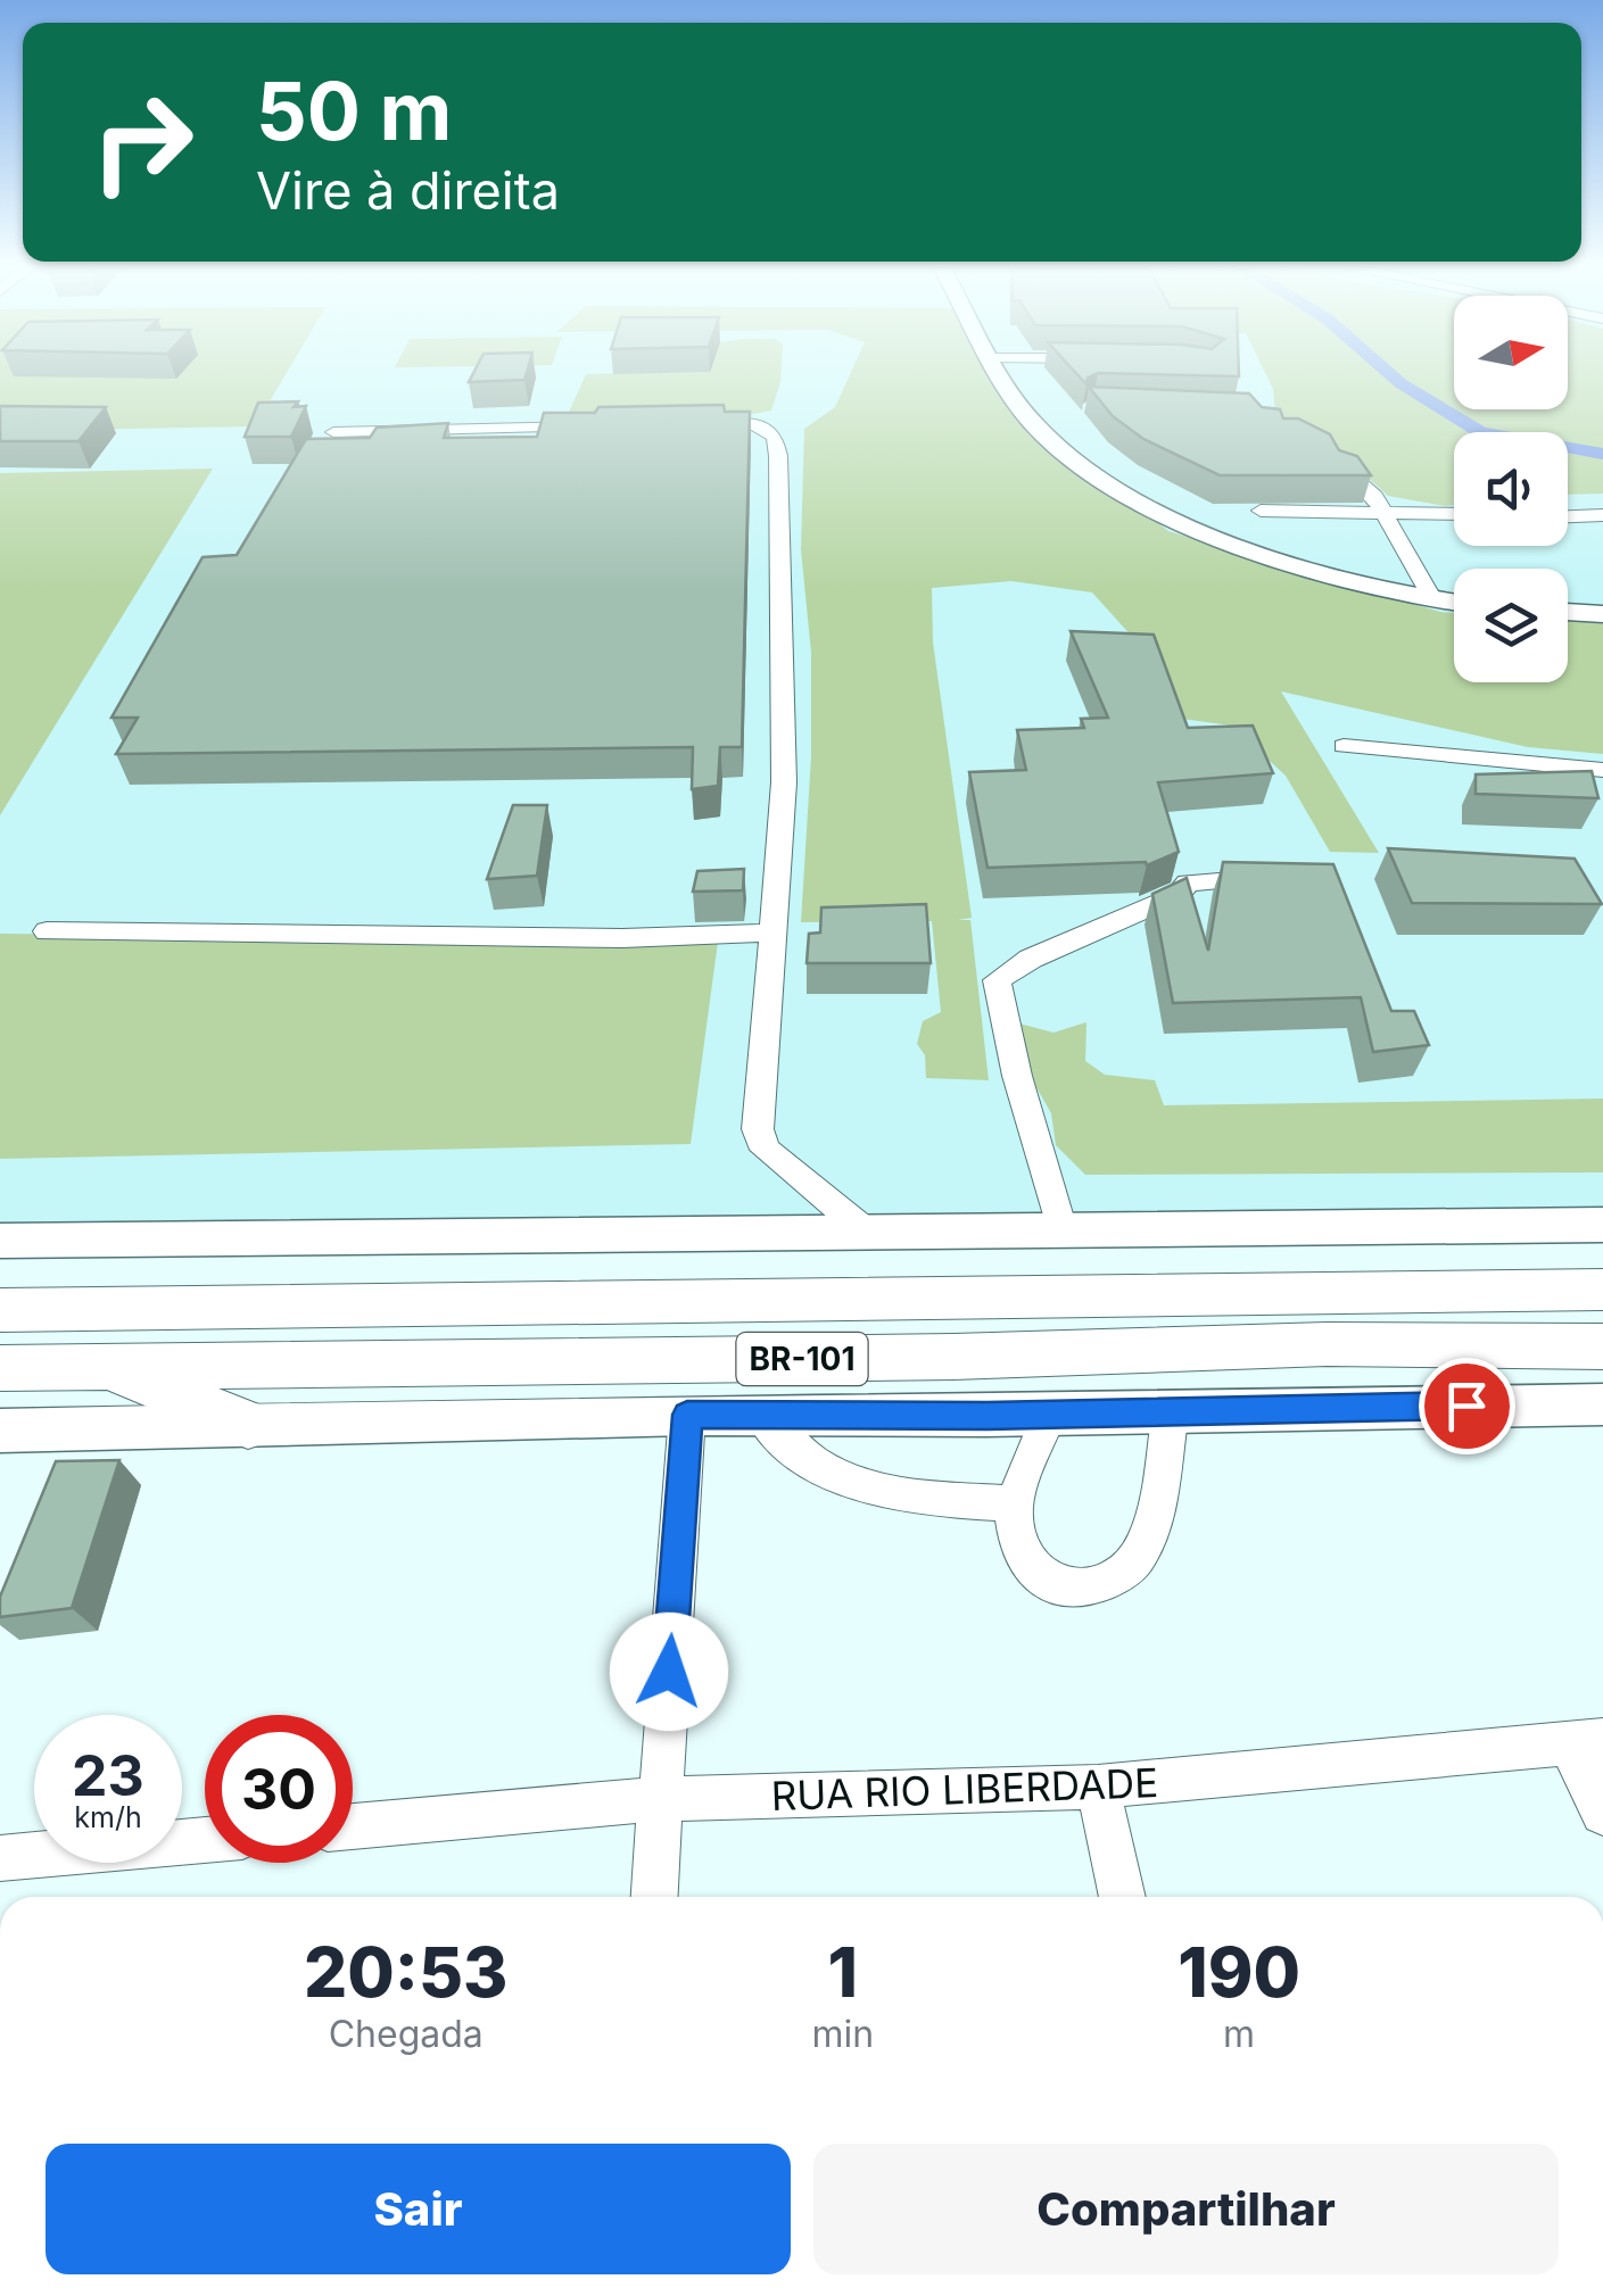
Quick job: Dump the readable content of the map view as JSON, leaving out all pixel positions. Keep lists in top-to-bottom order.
{
  "streets": {
    "highway": ["BR-101"],
    "street": ["RUA RIO LIBERDADE"]
  },
  "north": "right",
  "page": {
    "turn": ["50 m", "Vire à direita"],
    "speed": "23 km/h",
    "limit": "30",
    "eta": [
      "20:53",
      "Chegada",
      "1",
      "min",
      "190",
      "m"
    ],
    "buttons": ["Sair", "Compartilhar"]
  }
}
